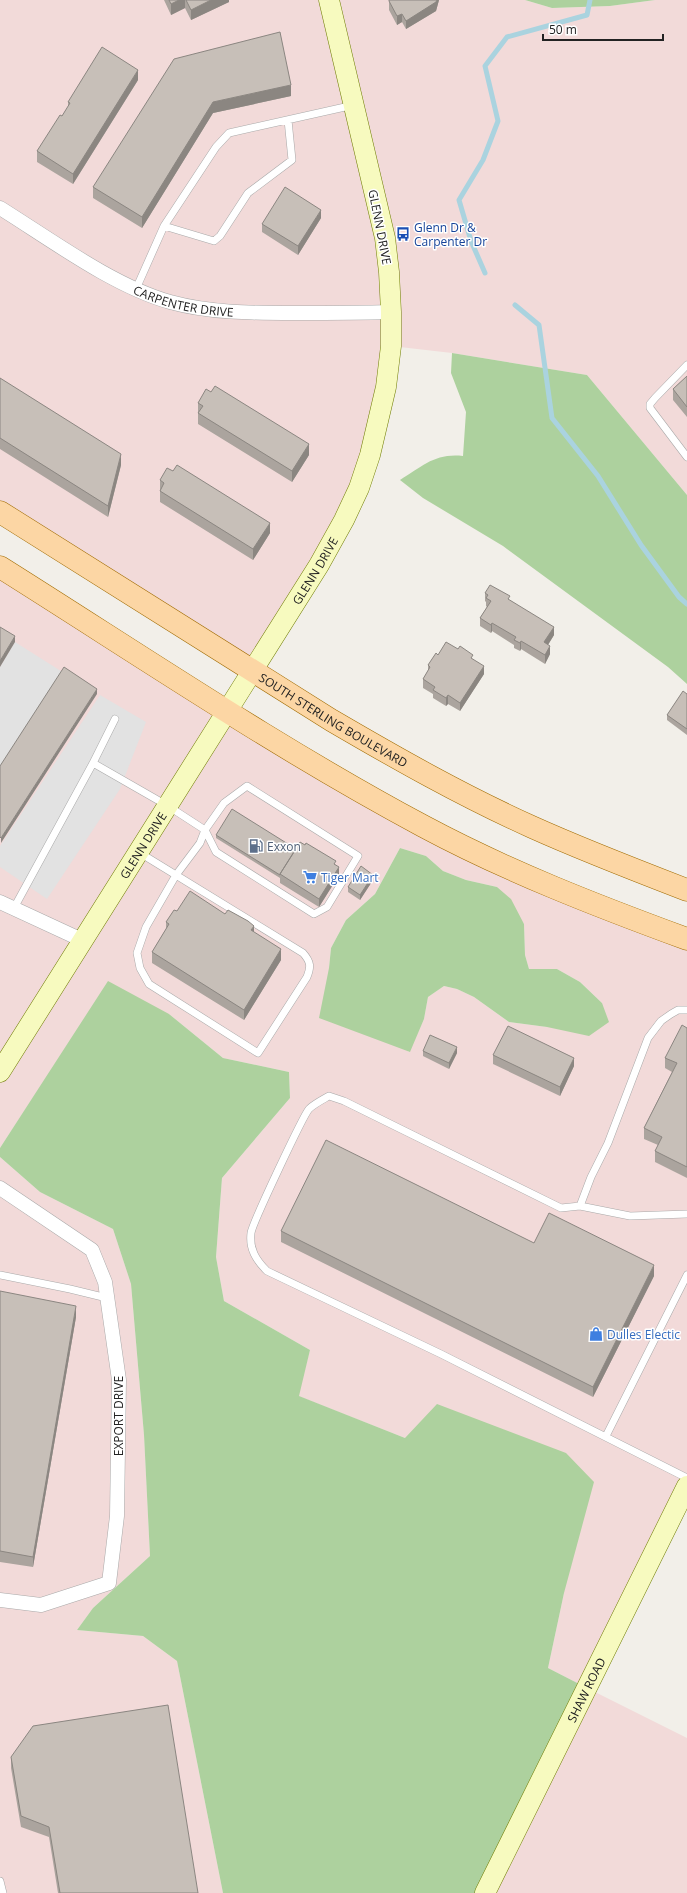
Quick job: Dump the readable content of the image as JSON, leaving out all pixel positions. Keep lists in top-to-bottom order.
{
  "streets": {
    "main road": ["SOUTH STERLING BOULEVARD"],
    "street": [
      "GLENN DRIVE",
      "CARPENTER DRIVE",
      "EXPORT DRIVE",
      "SHAW ROAD"
    ]
  },
  "crossings": [
    ["GLENN DRIVE", "CARPENTER DRIVE"],
    ["GLENN DRIVE", "SOUTH STERLING BOULEVARD"]
  ],
  "places": {
    "bus stop": ["Glenn Dr & Carpenter Dr"],
    "fuel station": ["Exxon"],
    "supermarket": ["Tiger Mart"],
    "shop": ["Dulles Electic"]
  },
  "scale_bar": "50 m"
}
